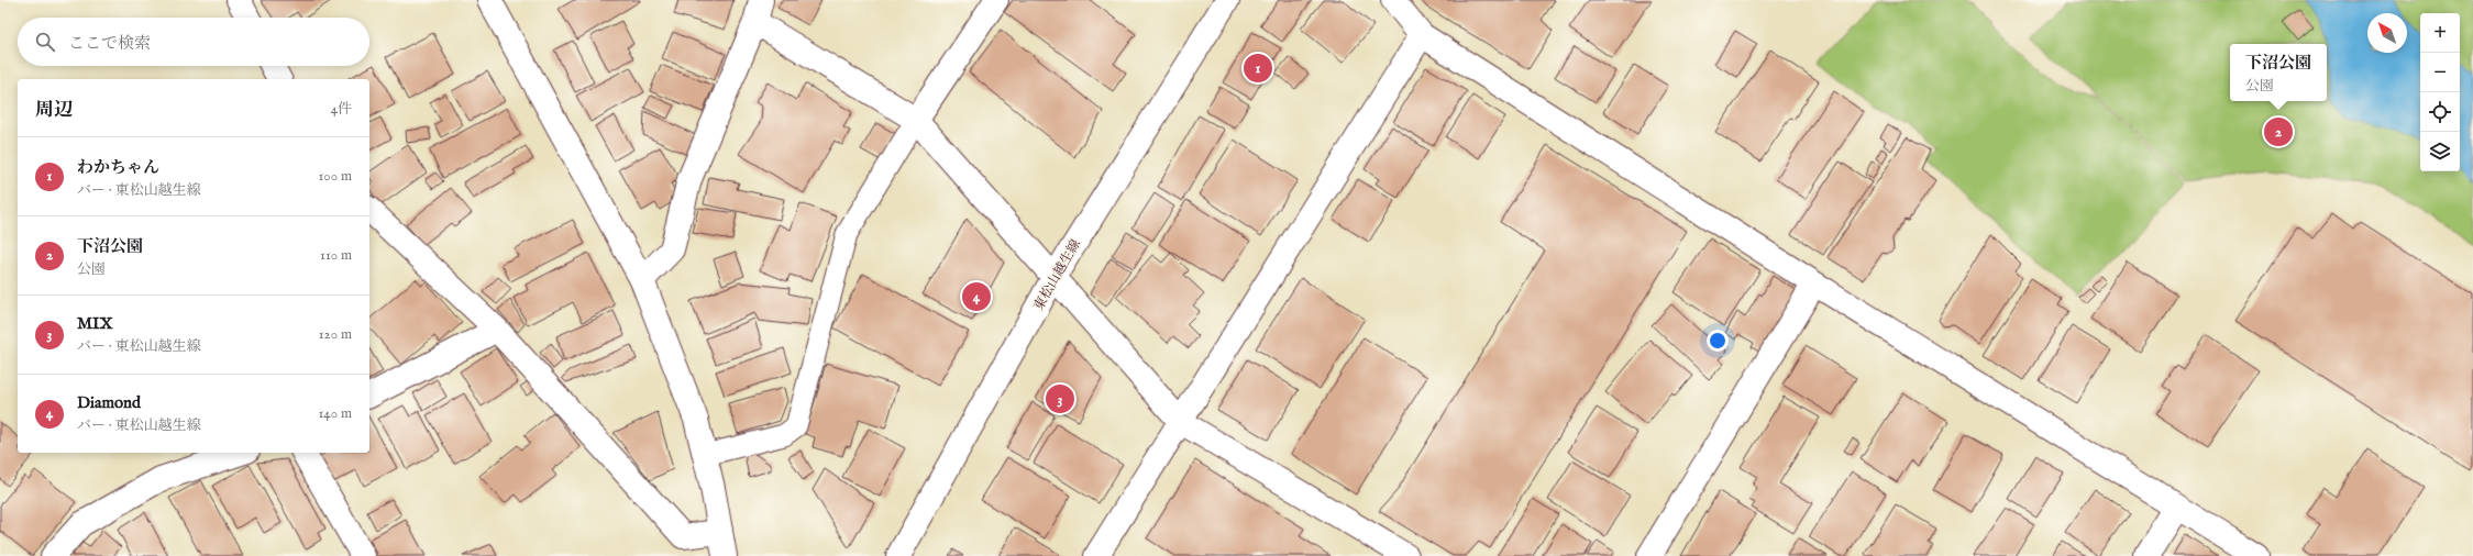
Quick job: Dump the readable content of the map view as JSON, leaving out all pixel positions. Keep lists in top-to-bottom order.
{
  "streets": {
    "street": ["東松山越生線"]
  },
  "north": "top left",
  "page": {
    "map_buttons": ["+", "−"],
    "search": "ここで検索",
    "popup": ["下沼公園", "公園"],
    "pins": [
      "1",
      "2",
      "4",
      "3"
    ],
    "heading": ["周辺", "4件"],
    "list": [
      {
        "mark": "1",
        "name": "わかちゃん",
        "note": "バー · 東松山越生線",
        "value": "100 m"
      },
      {
        "mark": "2",
        "name": "下沼公園",
        "note": "公園",
        "value": "110 m"
      },
      {
        "mark": "3",
        "name": "MIX",
        "note": "バー · 東松山越生線",
        "value": "120 m"
      },
      {
        "mark": "4",
        "name": "Diamond",
        "note": "バー · 東松山越生線",
        "value": "140 m"
      }
    ]
  }
}
